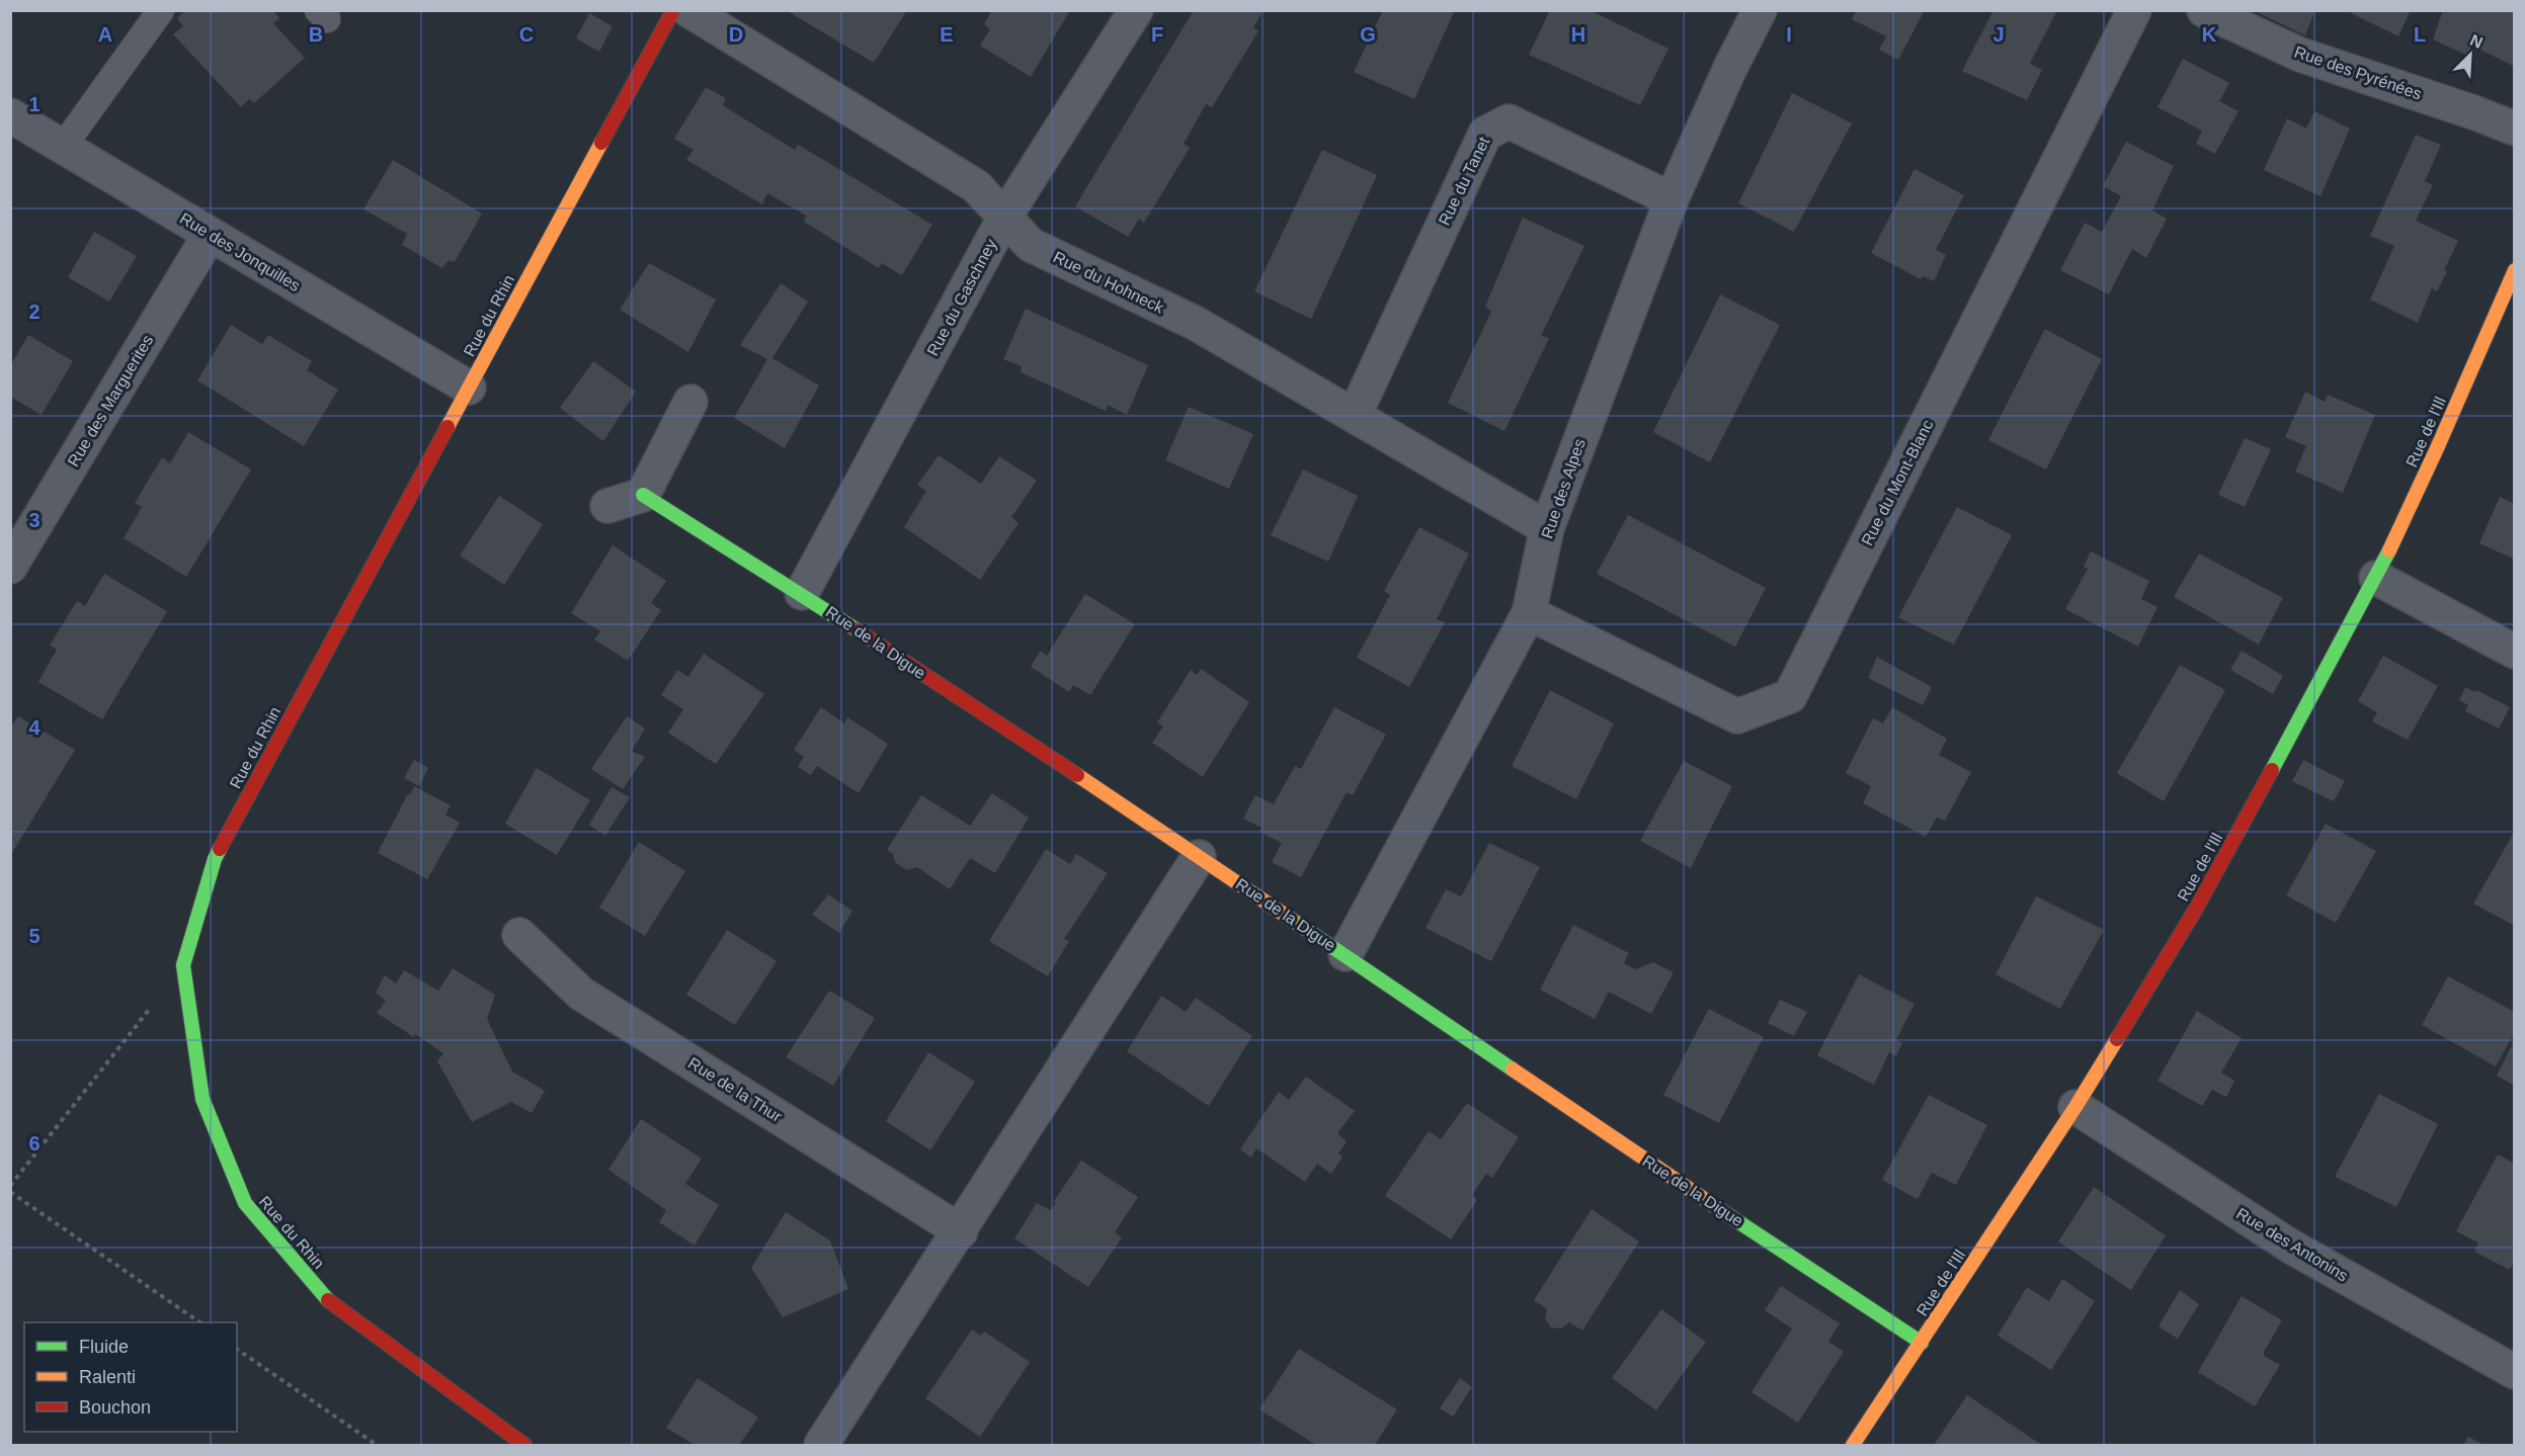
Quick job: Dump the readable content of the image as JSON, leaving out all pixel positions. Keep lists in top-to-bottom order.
{
  "streets": {
    "street": [
      "Rue des Pyrénées",
      "Rue du Tanet",
      "Rue des Jonquilles",
      "Rue du Hohneck",
      "Rue du Gaschney",
      "Rue du Rhin",
      "Rue des Marguerites",
      "Rue de l'Ill",
      "Rue du Mont-Blanc",
      "Rue des Alpes",
      "Rue de la Digue",
      "Rue de la Thur",
      "Rue des Antonins"
    ]
  },
  "crossings": [
    ["Rue du Tanet", "Rue du Hohneck"],
    ["Rue du Tanet", "Rue des Alpes"],
    ["Rue des Jonquilles", "Rue du Rhin"],
    ["Rue des Jonquilles", "Rue des Marguerites"],
    ["Rue du Hohneck", "Rue du Gaschney"],
    ["Rue du Hohneck", "Rue des Alpes"],
    ["Rue du Gaschney", "Rue de la Digue"],
    ["Rue de l'Ill", "Rue de la Digue"],
    ["Rue de l'Ill", "Rue des Antonins"],
    ["Rue du Mont-Blanc", "Rue des Alpes"],
    ["Rue des Alpes", "Rue de la Digue"]
  ],
  "legend": ["Fluide", "Ralenti", "Bouchon"],
  "north": "top right",
  "grid": {
    "columns": [
      "A",
      "B",
      "C",
      "D",
      "E",
      "F",
      "G",
      "H",
      "I",
      "J",
      "K",
      "L"
    ],
    "rows": [
      "1",
      "2",
      "3",
      "4",
      "5",
      "6"
    ]
  }
}
